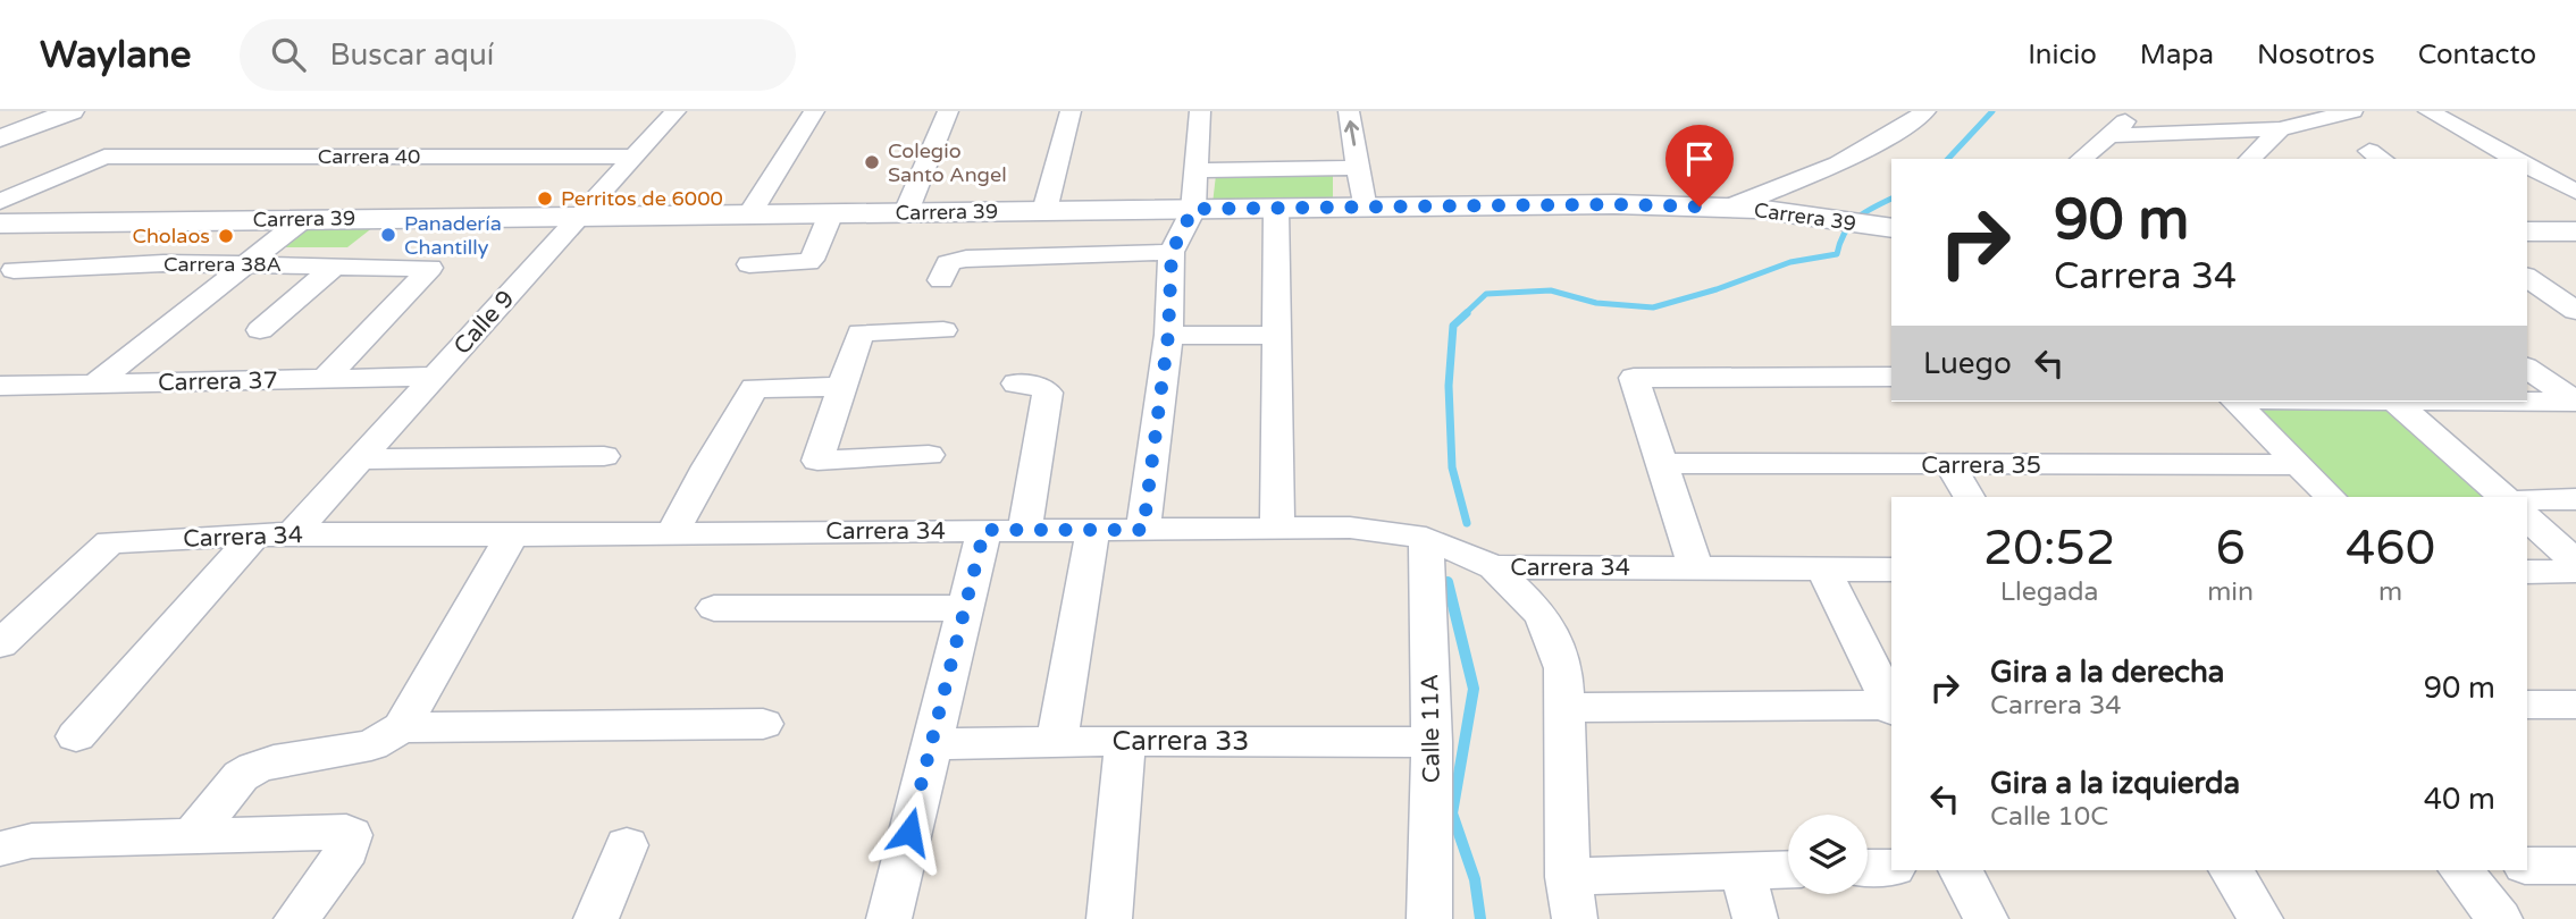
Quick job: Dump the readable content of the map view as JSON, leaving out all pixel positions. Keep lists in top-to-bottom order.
{
  "streets": {
    "street": [
      "Carrera 40",
      "Carrera 39",
      "Carrera 38A",
      "Calle 9",
      "Carrera 37",
      "Carrera 35",
      "Carrera 34",
      "Calle 11A",
      "Carrera 33"
    ]
  },
  "crossings": [
    ["Carrera 40", "Calle 9"],
    ["Carrera 39", "Calle 9"],
    ["Carrera 38A", "Carrera 37"],
    ["Calle 9", "Carrera 37"],
    ["Calle 9", "Carrera 34"],
    ["Carrera 34", "Calle 11A"],
    ["Calle 11A", "Carrera 33"]
  ],
  "places": [
    "Colegio Santo Angel",
    "Perritos de 6000",
    "Panadería Chantilly",
    "Cholaos"
  ],
  "page": {
    "header": "Waylane",
    "search": "Buscar aquí",
    "nav": [
      "Inicio",
      "Mapa",
      "Nosotros",
      "Contacto"
    ],
    "turn": ["90 m", "Carrera 34"],
    "then": "Luego",
    "eta": [
      "20:52",
      "Llegada",
      "6",
      "min",
      "460",
      "m"
    ],
    "list": [
      {
        "name": "Gira a la derecha",
        "note": "Carrera 34",
        "value": "90 m"
      },
      {
        "name": "Gira a la izquierda",
        "note": "Calle 10C",
        "value": "40 m"
      }
    ]
  }
}
